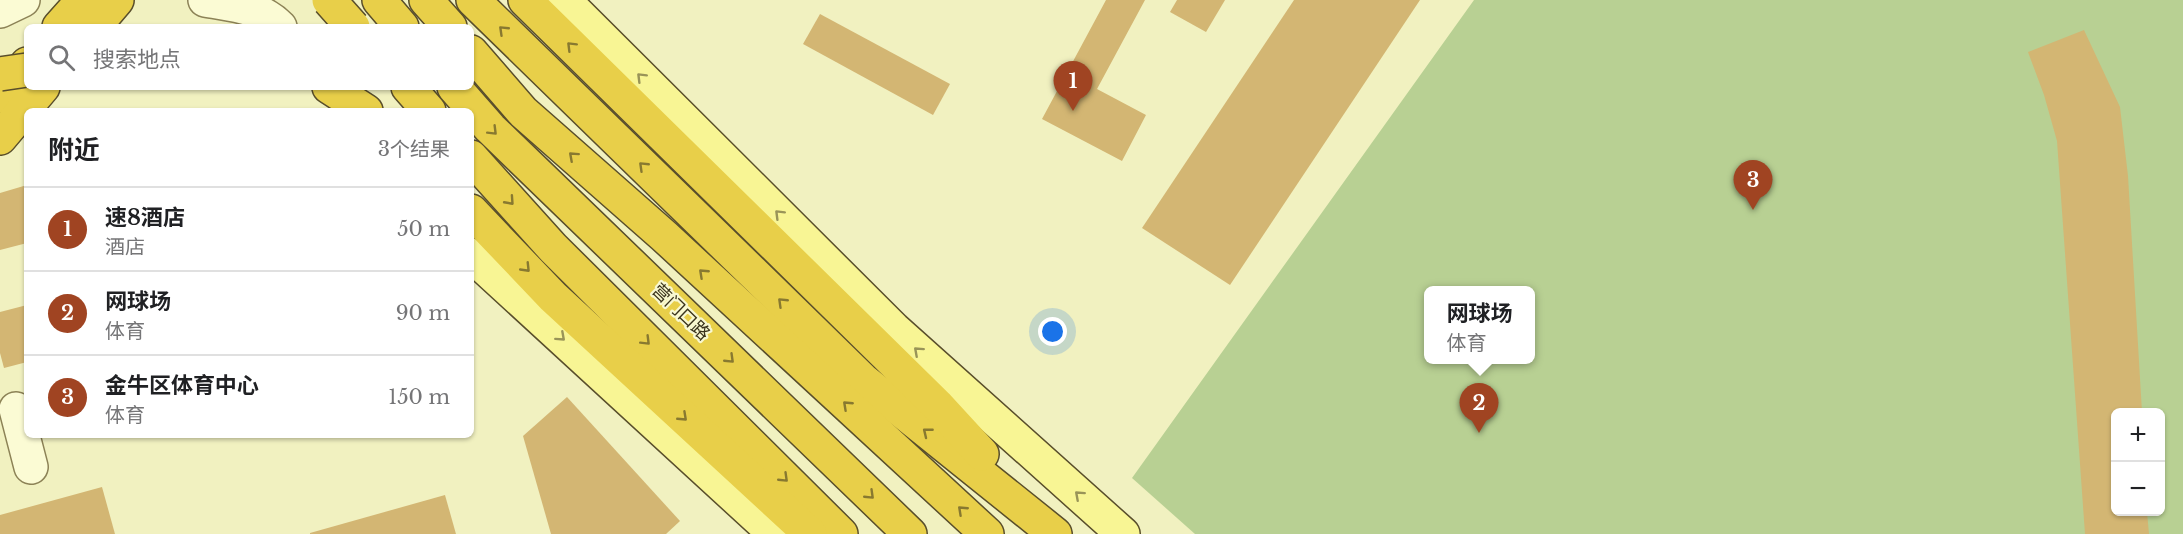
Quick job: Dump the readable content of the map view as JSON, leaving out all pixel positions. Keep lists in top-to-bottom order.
{
  "streets": {
    "highway": ["营门口路"]
  },
  "page": {
    "search": "搜索地点",
    "pins": ["1", "3", "2"],
    "heading": ["附近", "3个结果"],
    "list": [
      {
        "mark": "1",
        "name": "速8酒店",
        "note": "酒店",
        "value": "50 m"
      },
      {
        "mark": "2",
        "name": "网球场",
        "note": "体育",
        "value": "90 m"
      },
      {
        "mark": "3",
        "name": "金牛区体育中心",
        "note": "体育",
        "value": "150 m"
      }
    ],
    "popup": ["网球场", "体育"],
    "map_buttons": ["+", "−"]
  }
}
